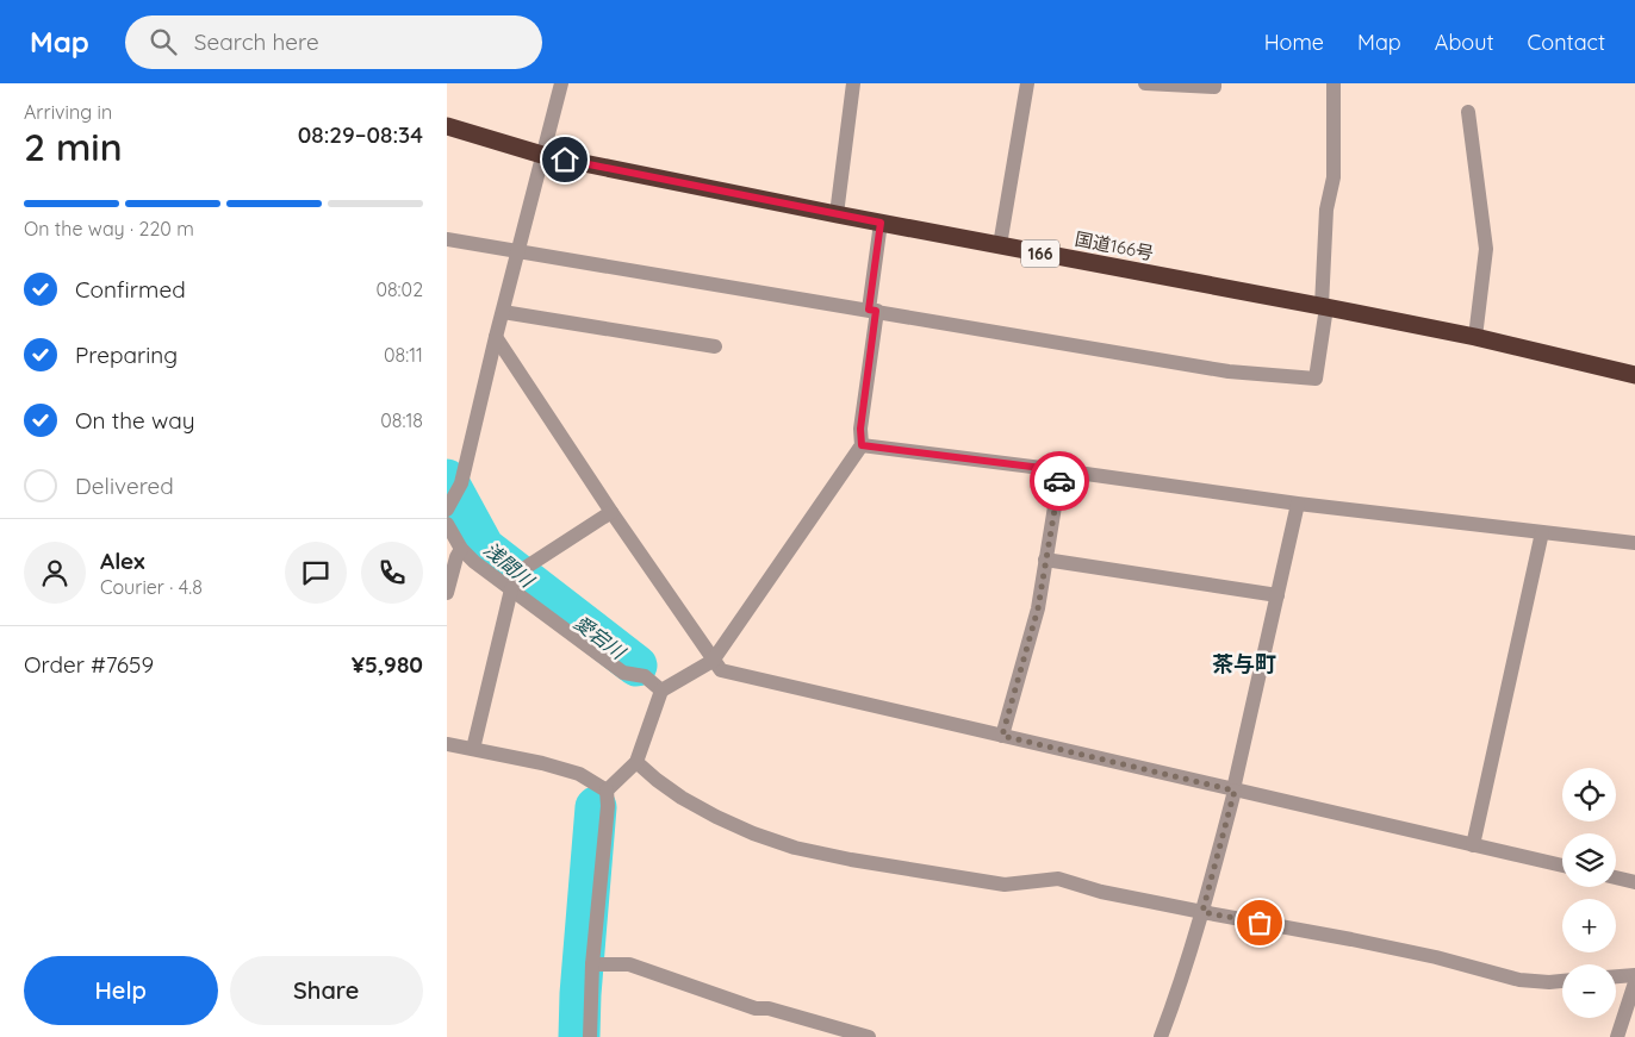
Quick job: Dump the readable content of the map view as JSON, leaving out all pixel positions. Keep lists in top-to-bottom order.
{
  "streets": {
    "highway": ["国道166号", "166"]
  },
  "districts": ["茶与町"],
  "water": ["浅間川", "愛宕川"],
  "page": {
    "header": "Map",
    "search": "Search here",
    "nav": [
      "Home",
      "Map",
      "About",
      "Contact"
    ],
    "heading": ["2 min", "Arriving in", "08:29–08:34"],
    "panel": [
      "Alex",
      "Courier · 4.8",
      "Order #7659",
      "¥5,980"
    ],
    "bar": "On the way · 220 m",
    "list": [
      ["Confirmed", "08:02"],
      ["Preparing", "08:11"],
      ["On the way", "08:18"],
      "Delivered"
    ],
    "map_buttons": ["+", "−"],
    "buttons": ["Help", "Share"]
  }
}
